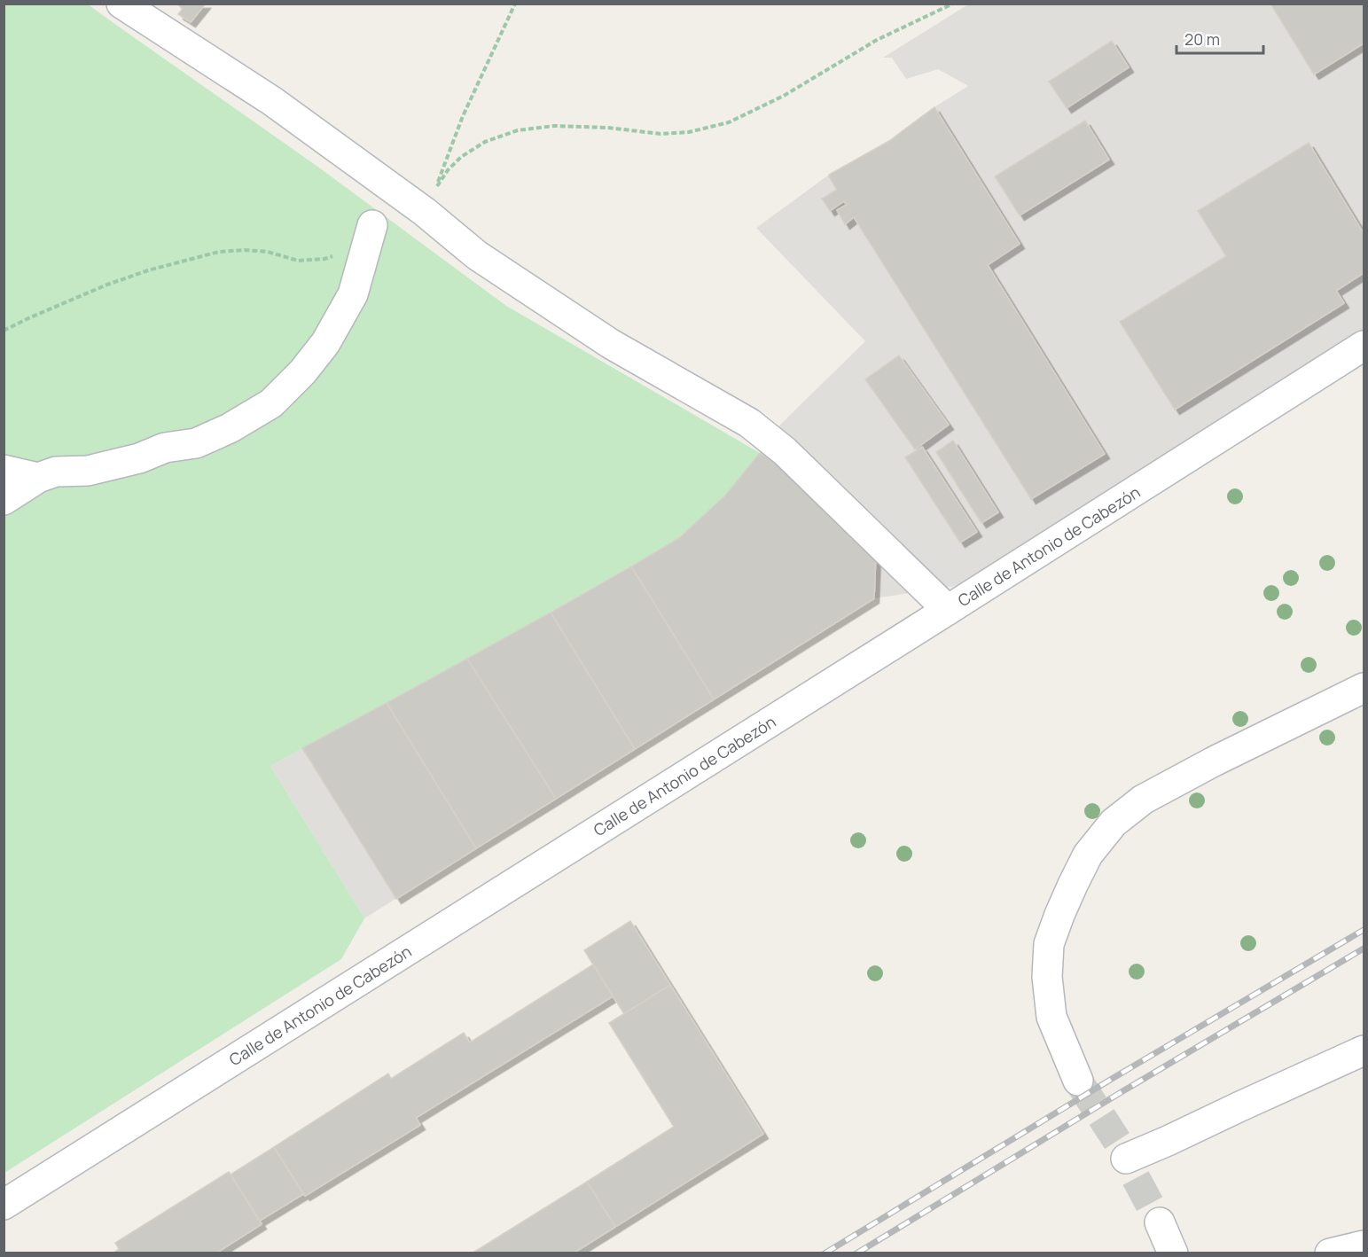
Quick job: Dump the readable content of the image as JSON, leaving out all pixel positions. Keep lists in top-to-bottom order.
{
  "streets": {
    "street": ["Calle de Antonio de Cabezón"]
  },
  "scale_bar": "20 m"
}
